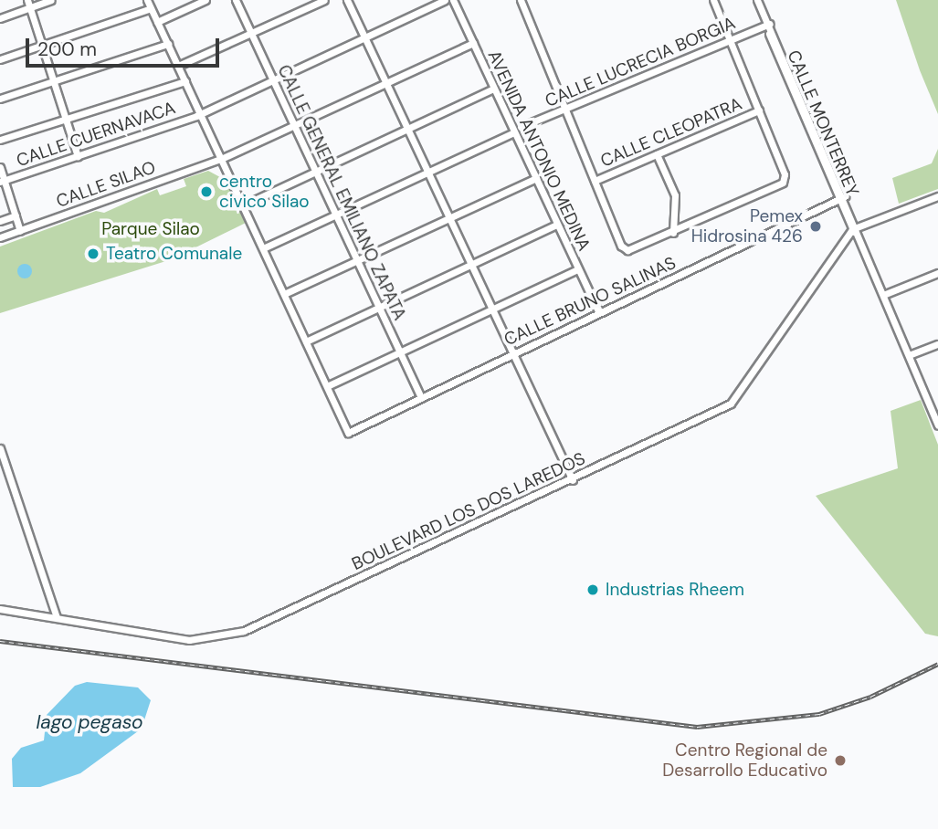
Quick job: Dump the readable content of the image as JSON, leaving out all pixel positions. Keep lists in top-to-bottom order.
{
  "streets": {
    "street": [
      "CALLE LUCRECIA BORGIA",
      "CALLE MONTERREY",
      "CALLE CLEOPATRA",
      "CALLE CUERNAVACA",
      "AVENIDA ANTONIO MEDINA",
      "CALLE SILAO",
      "CALLE GENERAL EMILIANO ZAPATA",
      "CALLE BRUNO SALINAS",
      "BOULEVARD LOS DOS LAREDOS"
    ]
  },
  "crossings": [
    ["CALLE LUCRECIA BORGIA", "CALLE MONTERREY"],
    ["CALLE MONTERREY", "CALLE BRUNO SALINAS"],
    ["CALLE MONTERREY", "BOULEVARD LOS DOS LAREDOS"],
    ["CALLE CUERNAVACA", "CALLE GENERAL EMILIANO ZAPATA"],
    ["AVENIDA ANTONIO MEDINA", "CALLE SILAO"],
    ["AVENIDA ANTONIO MEDINA", "CALLE BRUNO SALINAS"],
    ["CALLE SILAO", "CALLE GENERAL EMILIANO ZAPATA"],
    ["CALLE GENERAL EMILIANO ZAPATA", "CALLE BRUNO SALINAS"]
  ],
  "water": ["lago pegaso"],
  "parks": ["Parque Silao"],
  "places": [
    "centro civico Silao",
    "Pemex Hidrosina 426",
    "Teatro Comunale",
    "Industrias Rheem",
    "Centro Regional de Desarrollo Educativo"
  ],
  "scale_bar": "200 m"
}
